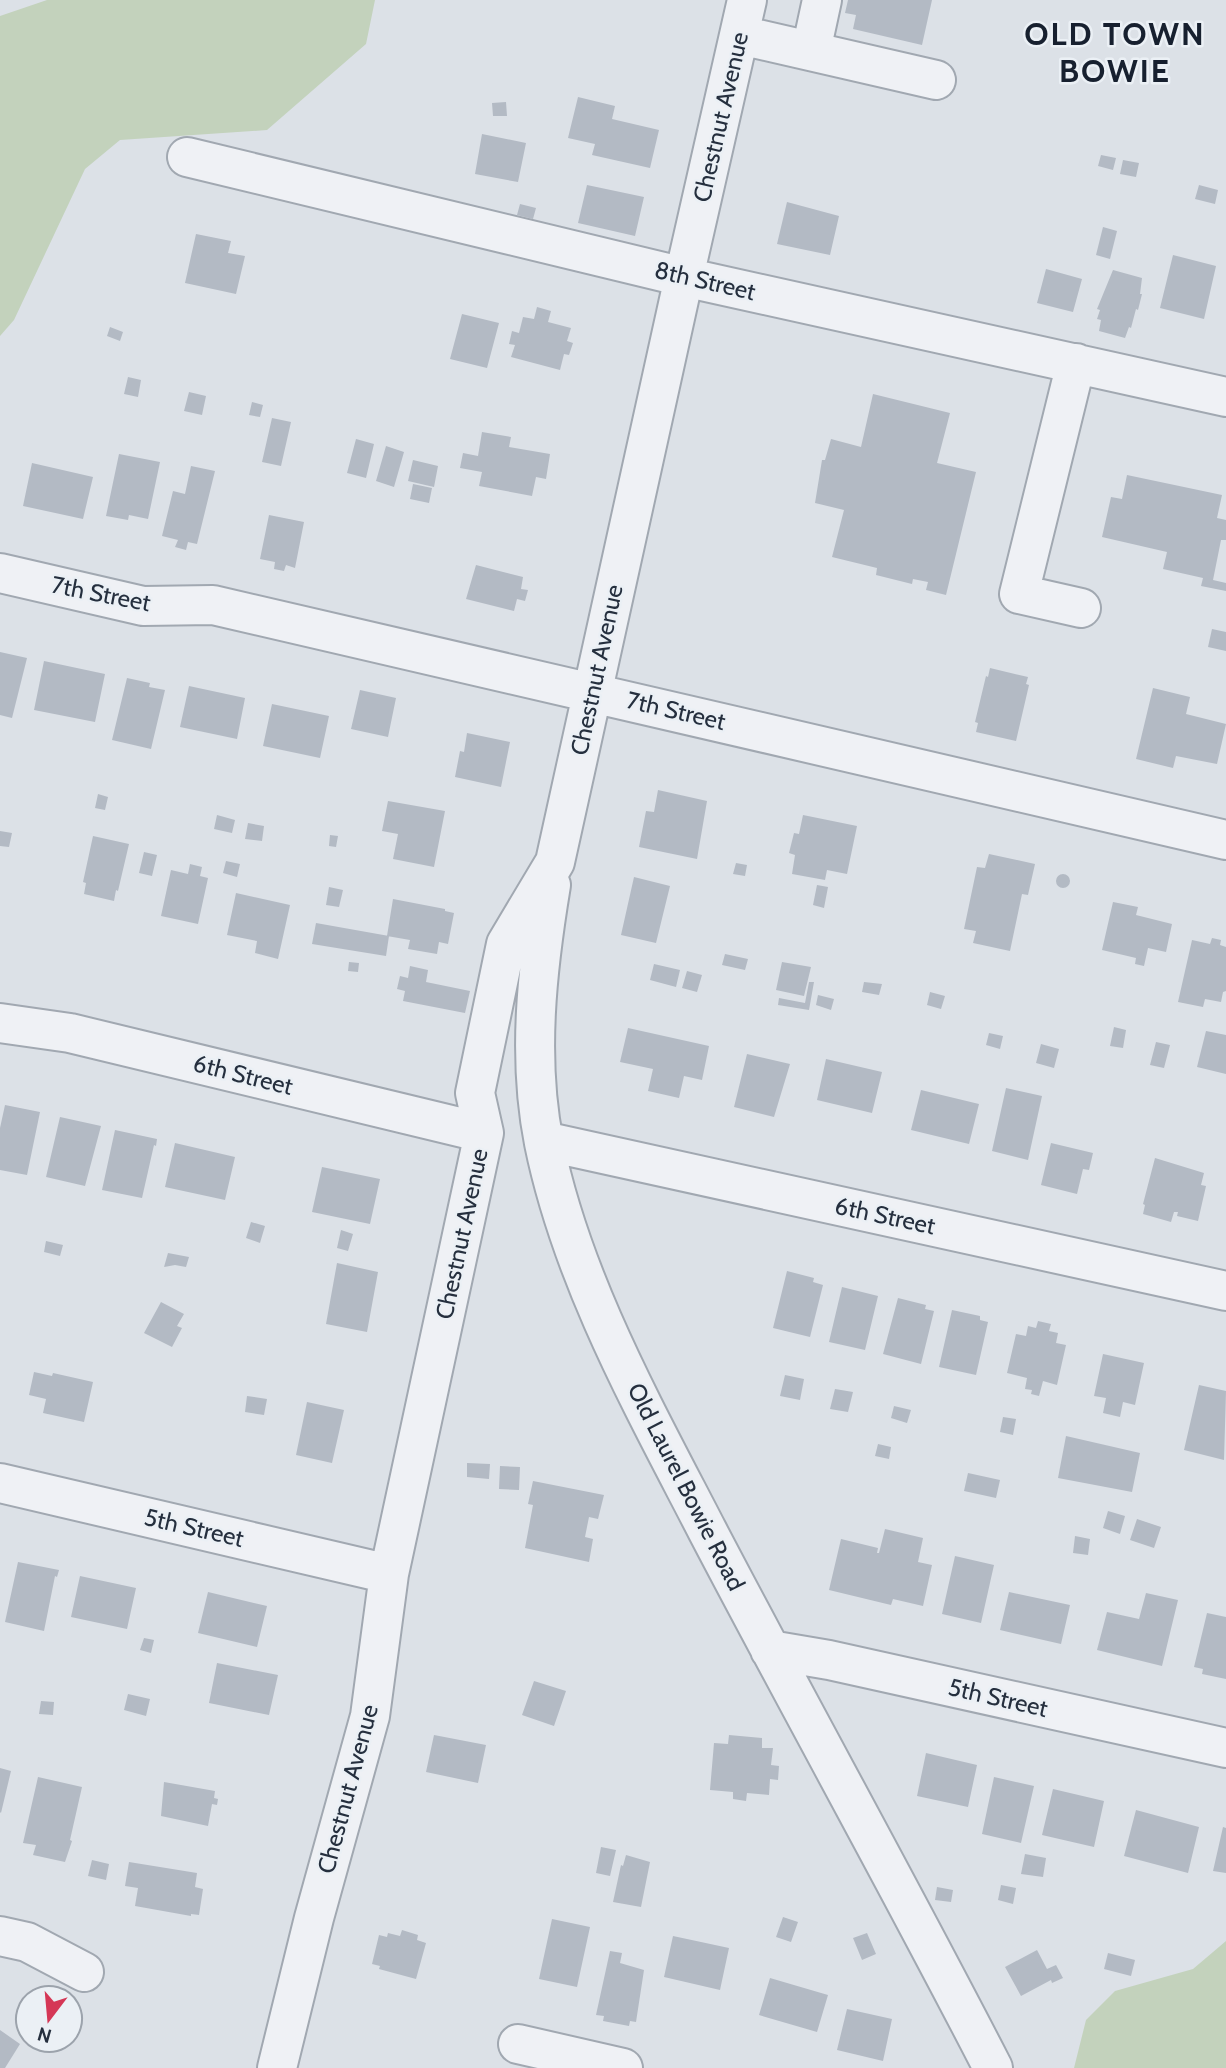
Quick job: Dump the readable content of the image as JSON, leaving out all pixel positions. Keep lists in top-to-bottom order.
{
  "streets": {
    "street": [
      "Chestnut Avenue",
      "8th Street",
      "7th Street",
      "6th Street",
      "Old Laurel Bowie Road",
      "5th Street"
    ]
  },
  "crossings": [
    ["Chestnut Avenue", "8th Street"],
    ["Chestnut Avenue", "7th Street"],
    ["Chestnut Avenue", "6th Street"],
    ["Chestnut Avenue", "Old Laurel Bowie Road"],
    ["Chestnut Avenue", "5th Street"],
    ["6th Street", "Old Laurel Bowie Road"],
    ["Old Laurel Bowie Road", "5th Street"]
  ],
  "districts": ["OLD TOWN BOWIE"],
  "north": "bottom"
}
